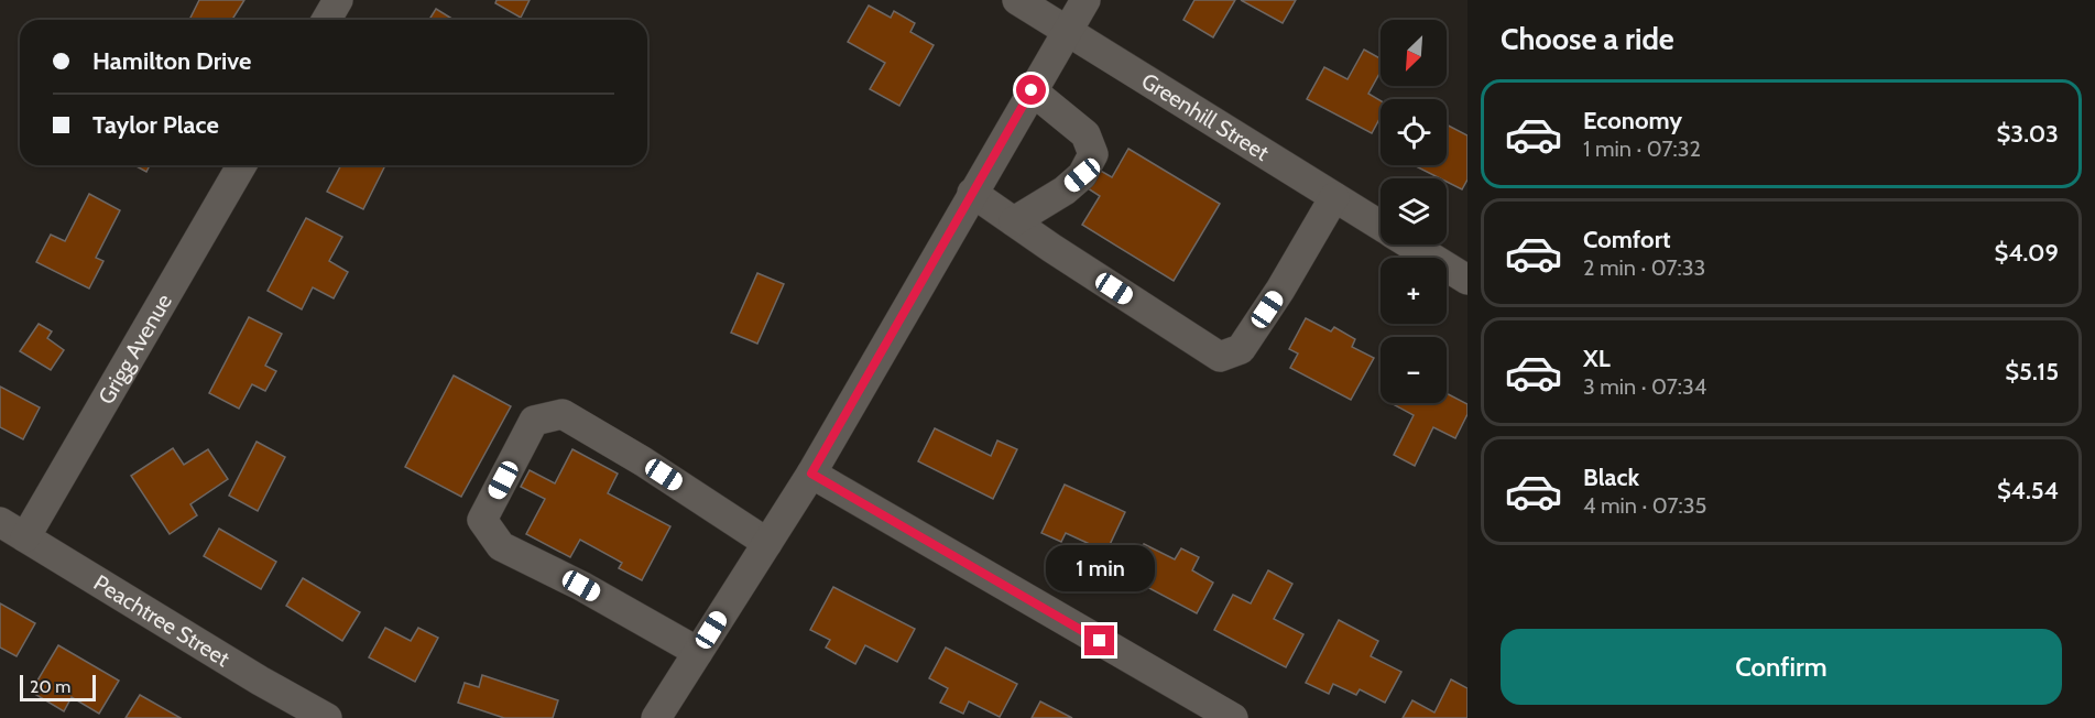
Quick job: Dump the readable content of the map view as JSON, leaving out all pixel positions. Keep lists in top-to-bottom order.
{
  "streets": {
    "street": ["Greenhill Street", "Grigg Avenue", "Peachtree Street"]
  },
  "crossings": [
    ["Grigg Avenue", "Peachtree Street"]
  ],
  "scale_bar": "20 m",
  "north": "bottom left",
  "page": {
    "heading": "Choose a ride",
    "map_buttons": ["+", "−"],
    "banner": ["Hamilton Drive", "Taylor Place"],
    "list": [
      {
        "name": "Economy",
        "note": "1 min · 07:32",
        "value": "$3.03"
      },
      {
        "name": "Comfort",
        "note": "2 min · 07:33",
        "value": "$4.09"
      },
      {
        "name": "XL",
        "note": "3 min · 07:34",
        "value": "$5.15"
      },
      {
        "name": "Black",
        "note": "4 min · 07:35",
        "value": "$4.54"
      }
    ],
    "bubble": "1 min",
    "buttons": "Confirm",
    "scale": "20 m"
  }
}
